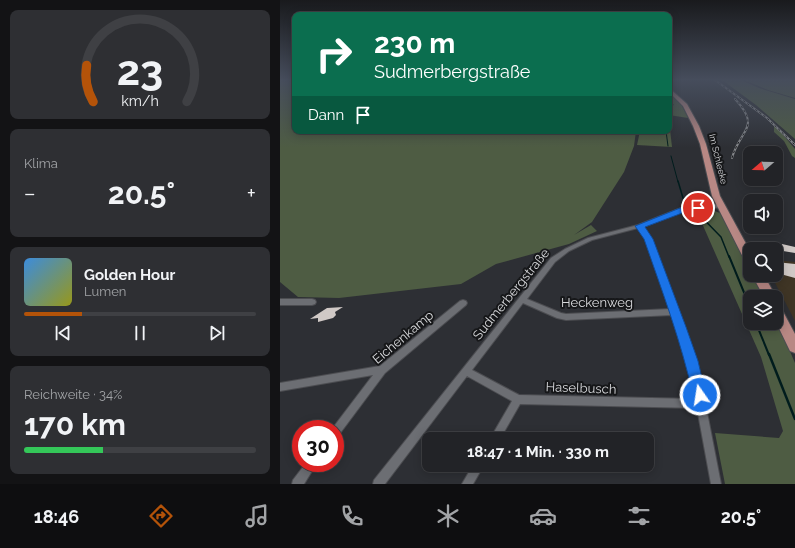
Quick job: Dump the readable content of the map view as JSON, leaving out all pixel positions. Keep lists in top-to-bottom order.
{
  "streets": {
    "main road": ["Im Schleeke"],
    "street": [
      "Sudmerbergstraße",
      "Heckenweg",
      "Eichenkamp",
      "Haselbusch"
    ]
  },
  "crossings": [
    ["Im Schleeke", "Sudmerbergstraße"],
    ["Sudmerbergstraße", "Heckenweg"],
    ["Sudmerbergstraße", "Haselbusch"]
  ],
  "north": "left",
  "page": {
    "turn": ["230 m", "Sudmerbergstraße"],
    "then": "Dann",
    "tile": [
      "Klima",
      ["Reichweite · 34%", "170 km"]
    ],
    "heat": ["−", "20.5°", "+"],
    "song": ["Golden Hour", "Lumen"],
    "limit": "30",
    "trip": "18:47 · 1 Min. · 330 m",
    "tabs": ["18:46", "20.5°"],
    "gauge": ["23", "km/h"]
  }
}
